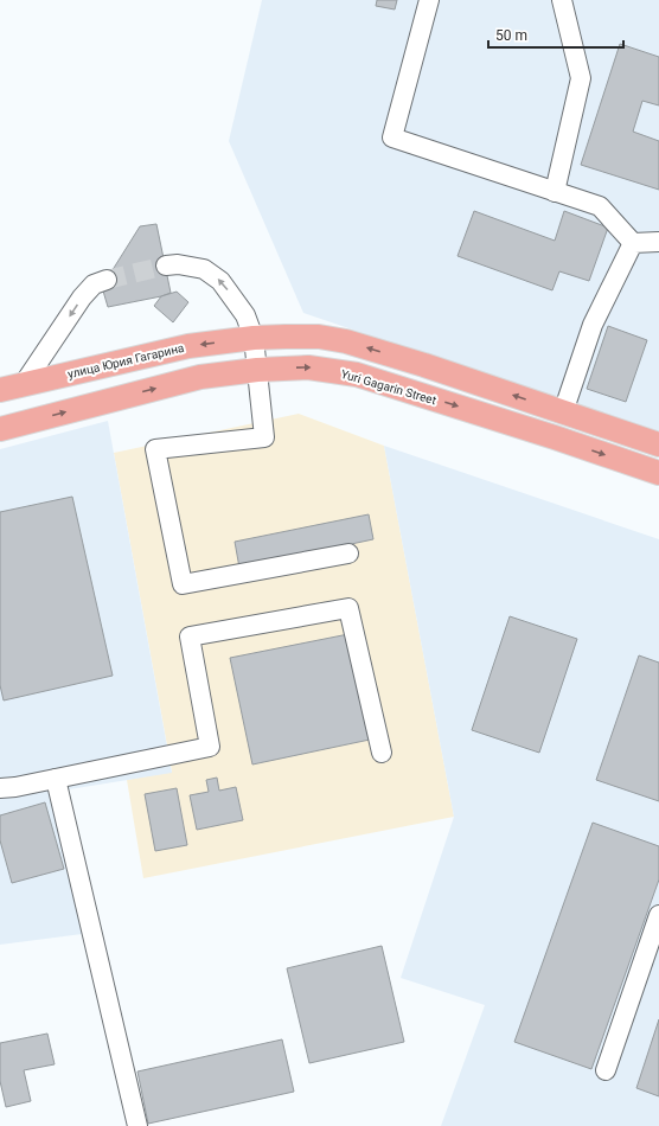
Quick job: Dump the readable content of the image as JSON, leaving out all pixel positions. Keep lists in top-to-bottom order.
{
  "streets": {
    "main road": ["улица Юрия Гагарина", "Yuri Gagarin Street"]
  },
  "one_way": ["улица Юрия Гагарина"],
  "scale_bar": "50 m"
}
